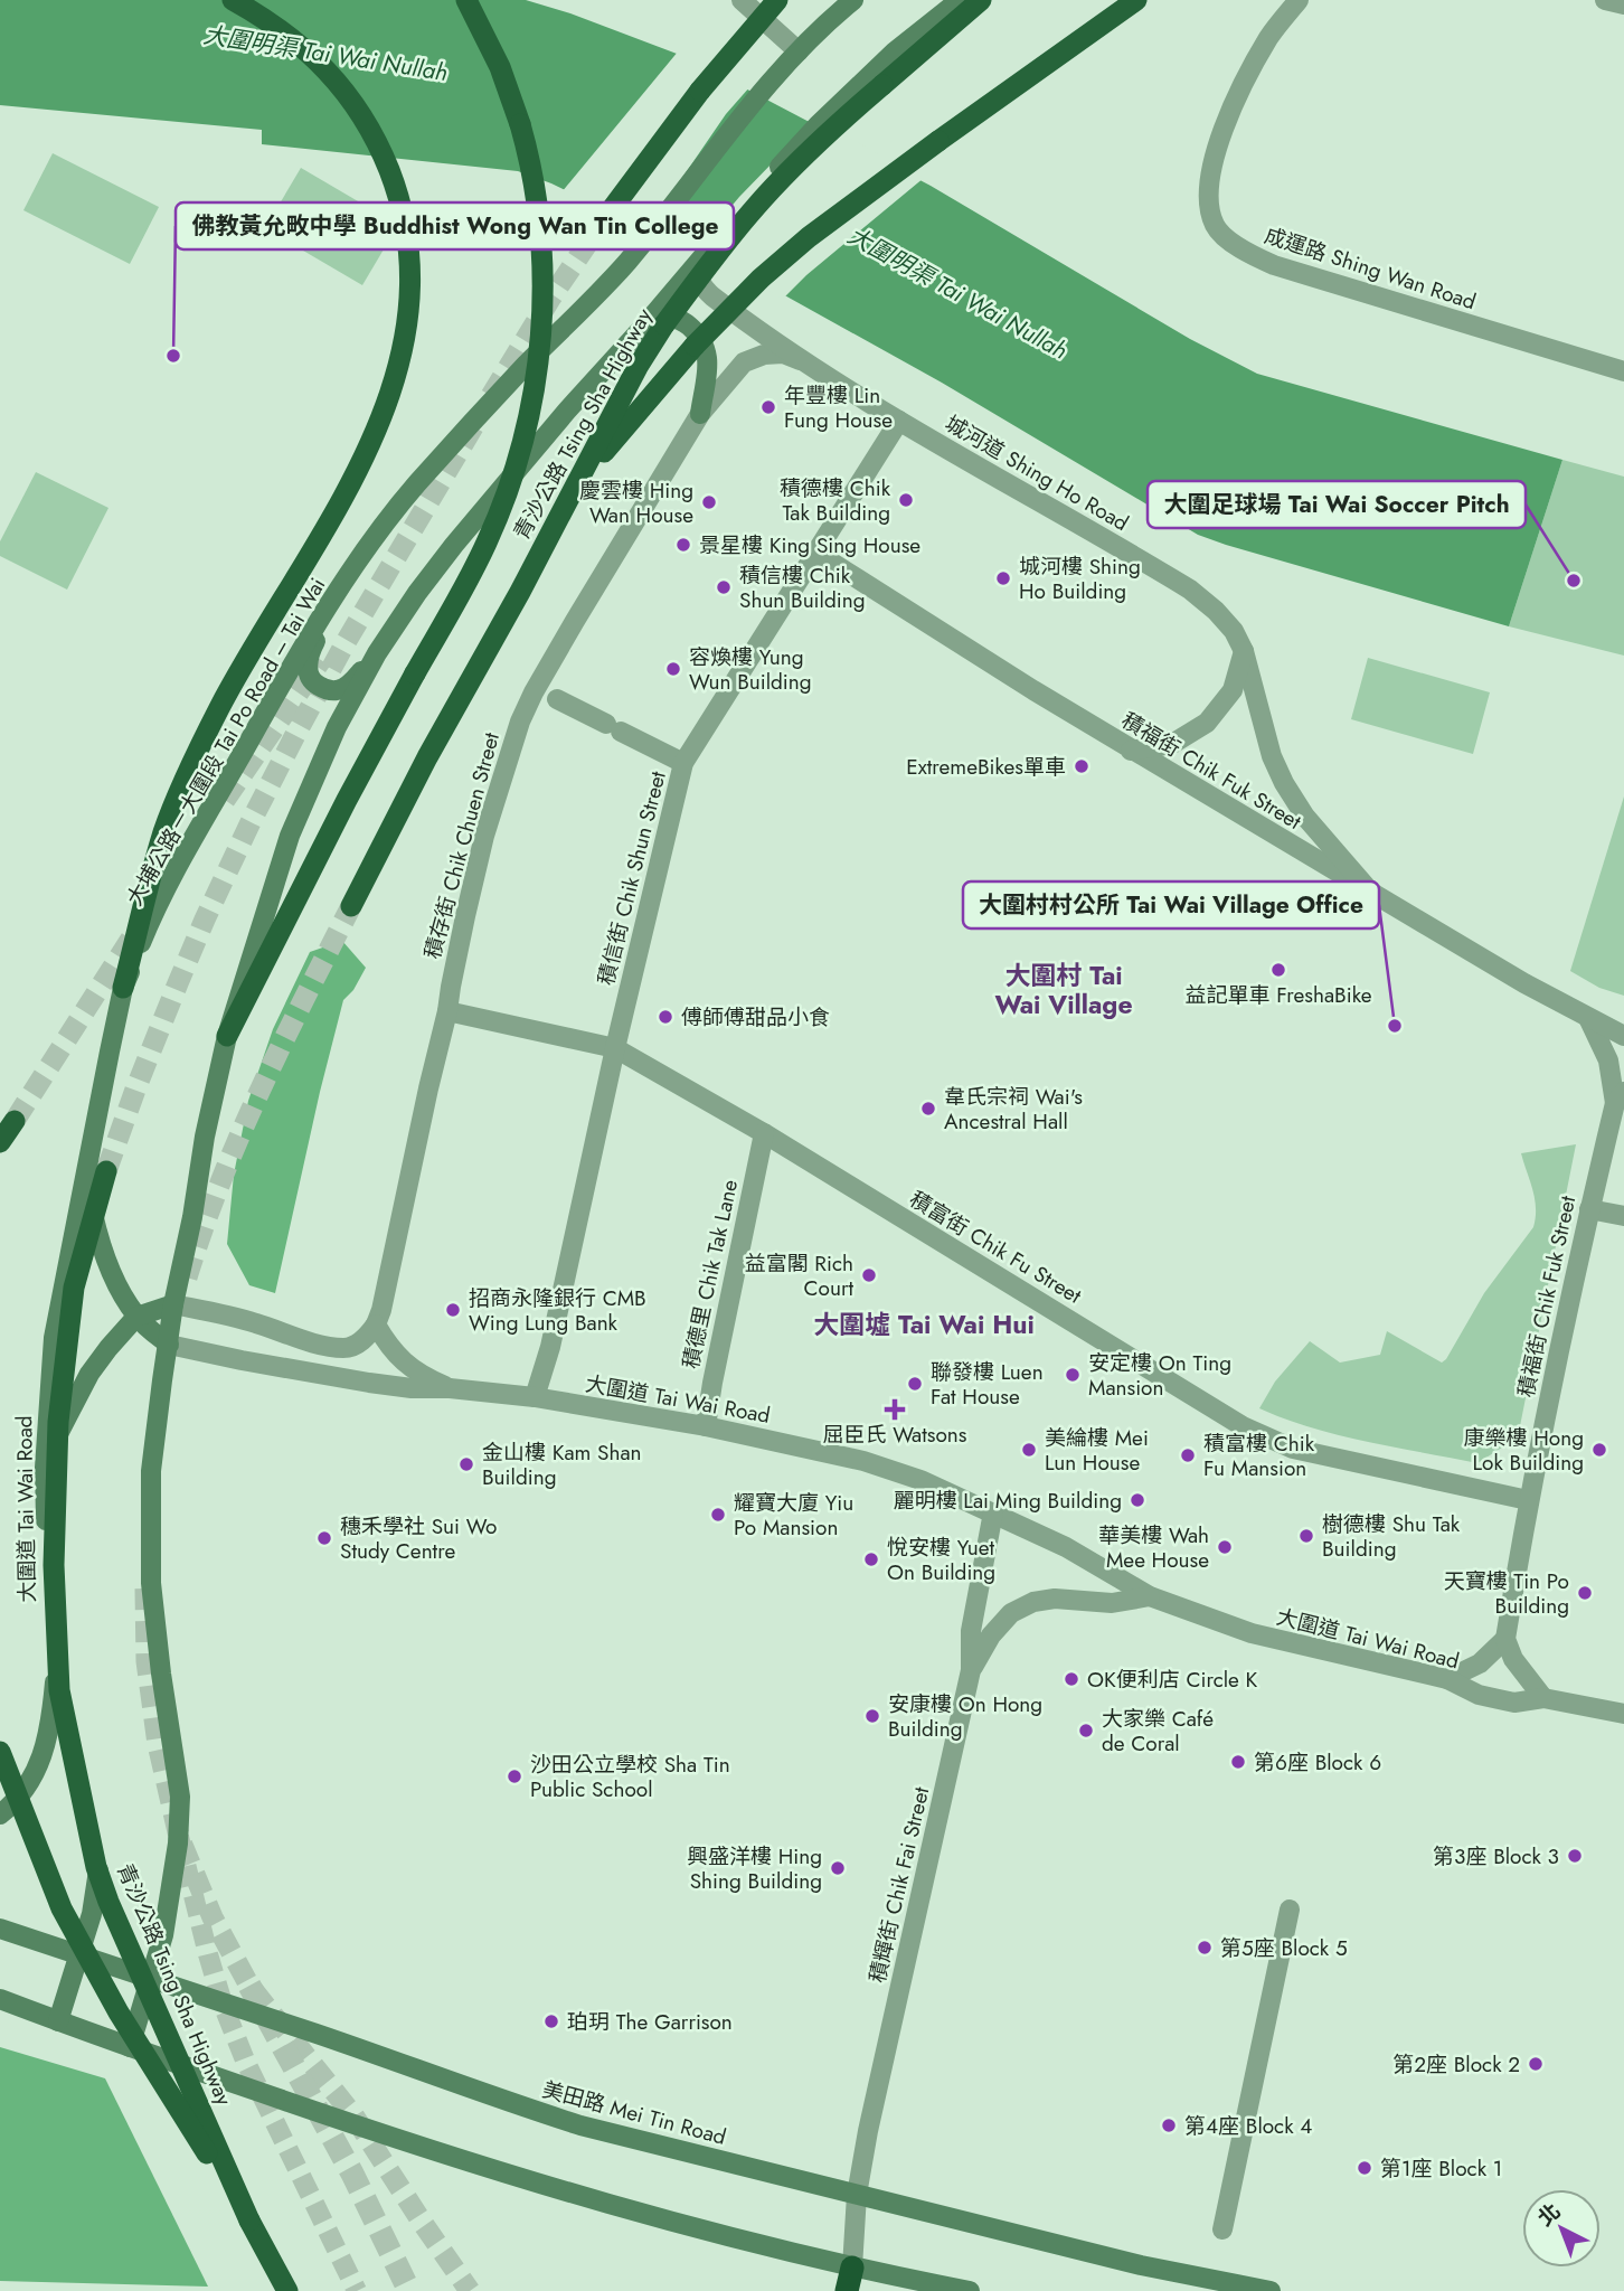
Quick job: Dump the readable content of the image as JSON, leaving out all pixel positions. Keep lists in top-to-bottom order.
{
  "streets": {
    "highway": ["青沙公路 Tsing Sha Highway"],
    "main road": ["大埔公路－大圍段 Tai Po Road – Tai Wai", "大圍道 Tai Wai Road", "美田路 Mei Tin Road"],
    "street": [
      "成運路 Shing Wan Road",
      "城河道 Shing Ho Road",
      "積福街 Chik Fuk Street",
      "積存街 Chik Chuen Street",
      "積信街 Chik Shun Street",
      "積富街 Chik Fu Street",
      "積德里 Chik Tak Lane",
      "積輝街 Chik Fai Street"
    ]
  },
  "crossings": [
    ["青沙公路 Tsing Sha Highway", "大埔公路－大圍段 Tai Po Road – Tai Wai"],
    ["青沙公路 Tsing Sha Highway", "大圍道 Tai Wai Road"],
    ["城河道 Shing Ho Road", "積福街 Chik Fuk Street"],
    ["城河道 Shing Ho Road", "積存街 Chik Chuen Street"],
    ["城河道 Shing Ho Road", "積信街 Chik Shun Street"],
    ["大埔公路－大圍段 Tai Po Road – Tai Wai", "大圍道 Tai Wai Road"],
    ["積福街 Chik Fuk Street", "積信街 Chik Shun Street"],
    ["積福街 Chik Fuk Street", "積富街 Chik Fu Street"],
    ["積存街 Chik Chuen Street", "積富街 Chik Fu Street"],
    ["積信街 Chik Shun Street", "積富街 Chik Fu Street"],
    ["積信街 Chik Shun Street", "大圍道 Tai Wai Road"],
    ["積富街 Chik Fu Street", "積德里 Chik Tak Lane"],
    ["積德里 Chik Tak Lane", "大圍道 Tai Wai Road"],
    ["大圍道 Tai Wai Road", "積輝街 Chik Fai Street"],
    ["大圍道 Tai Wai Road", "美田路 Mei Tin Road"],
    ["積輝街 Chik Fai Street", "美田路 Mei Tin Road"]
  ],
  "districts": ["大圍村 Tai Wai Village", "大圍墟 Tai Wai Hui"],
  "water": ["大圍明渠 Tai Wai Nullah"],
  "places": {
    "other": [
      "佛教黃允畋中學 Buddhist Wong Wan Tin College",
      "年豐樓 Lin Fung House",
      "積德樓 Chik Tak Building",
      "慶雲樓 Hing Wan House",
      "景星樓 King Sing House",
      "城河樓 Shing Ho Building",
      "大圍足球場 Tai Wai Soccer Pitch",
      "積信樓 Chik Shun Building",
      "容煥樓 Yung Wun Building",
      "ExtremeBikes單車",
      "益記單車 FreshaBike",
      "傅師傅甜品小食",
      "大圍村村公所 Tai Wai Village Office",
      "韋氏宗祠 Wai's Ancestral Hall",
      "益富閣 Rich Court",
      "招商永隆銀行 CMB Wing Lung Bank",
      "安定樓 On Ting Mansion",
      "聯發樓 Luen Fat House",
      "美綸樓 Mei Lun House",
      "康樂樓 Hong Lok Building",
      "積富樓 Chik Fu Mansion",
      "金山樓 Kam Shan Building",
      "麗明樓 Lai Ming Building",
      "耀寶大廈 Yiu Po Mansion",
      "樹德樓 Shu Tak Building",
      "穗禾學社 Sui Wo Study Centre",
      "華美樓 Wah Mee House",
      "悅安樓 Yuet On Building",
      "天寶樓 Tin Po Building",
      "OK便利店 Circle K",
      "安康樓 On Hong Building",
      "大家樂 Café de Coral",
      "第6座 Block 6",
      "沙田公立學校 Sha Tin Public School",
      "第3座 Block 3",
      "興盛洋樓 Hing Shing Building",
      "第5座 Block 5",
      "珀玥 The Garrison",
      "第2座 Block 2",
      "第4座 Block 4",
      "第1座 Block 1"
    ],
    "health": ["屈臣氏 Watsons"]
  },
  "north": "top left"
}
